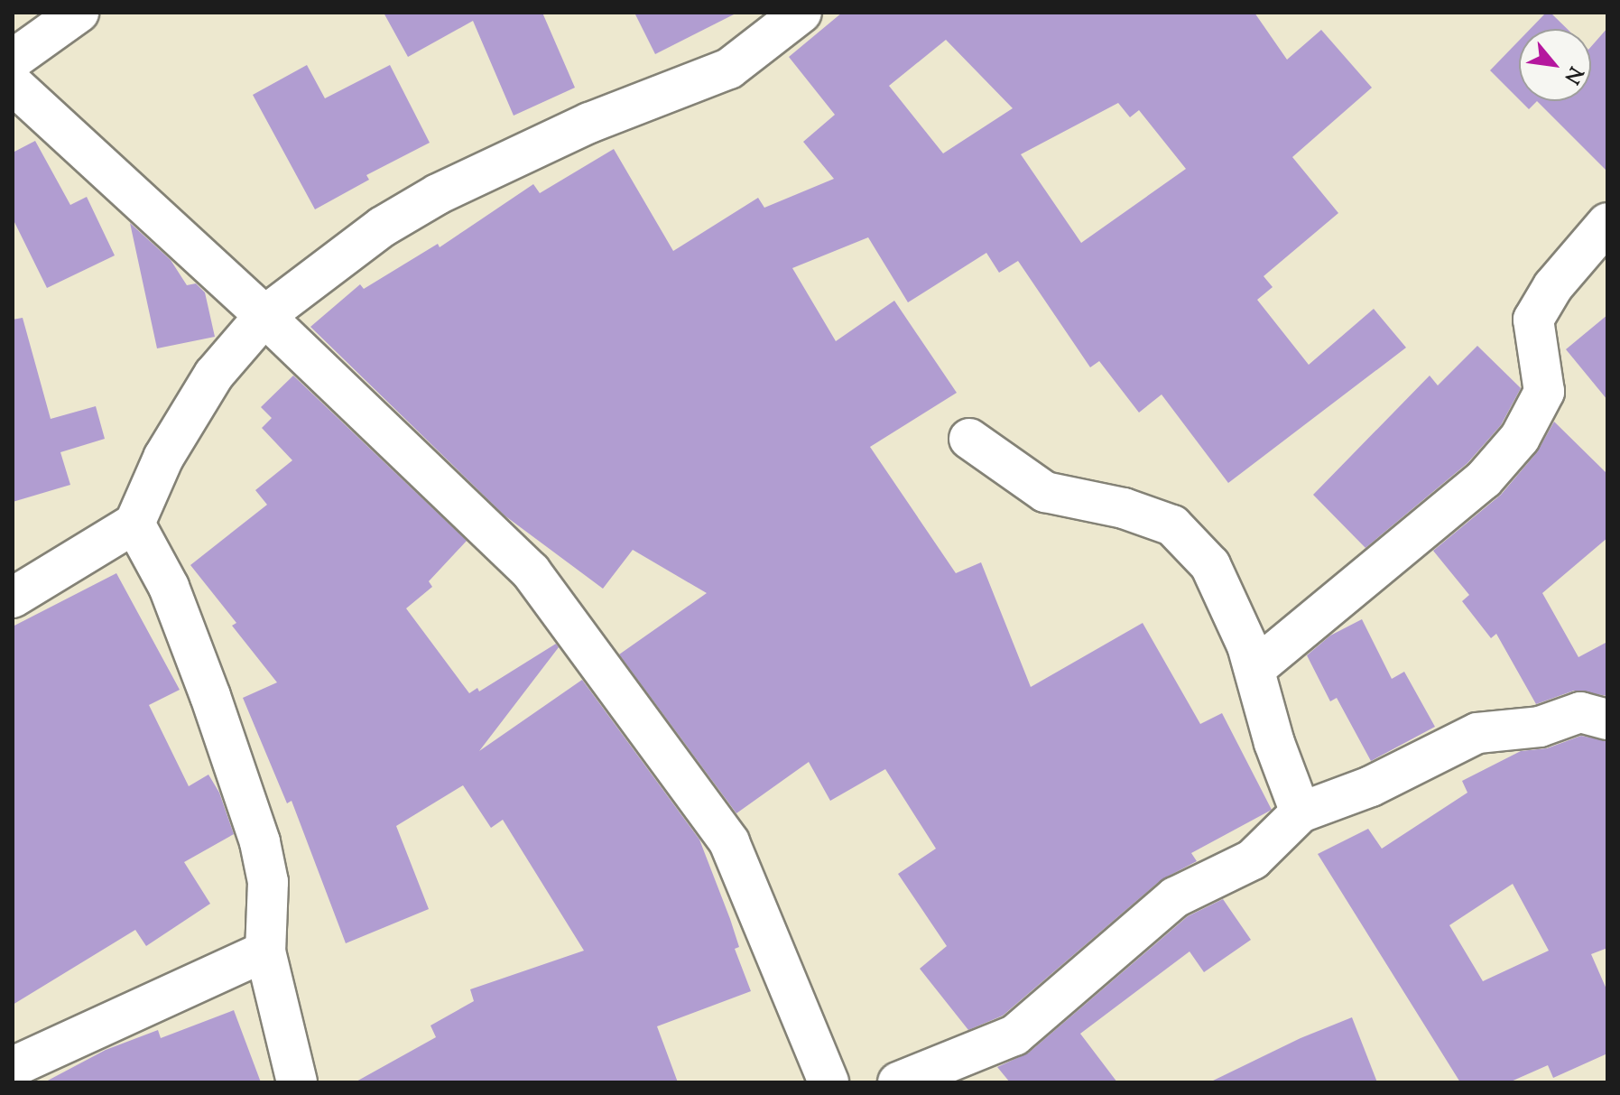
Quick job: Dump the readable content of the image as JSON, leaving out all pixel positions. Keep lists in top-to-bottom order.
{
  "north": "bottom right"
}
